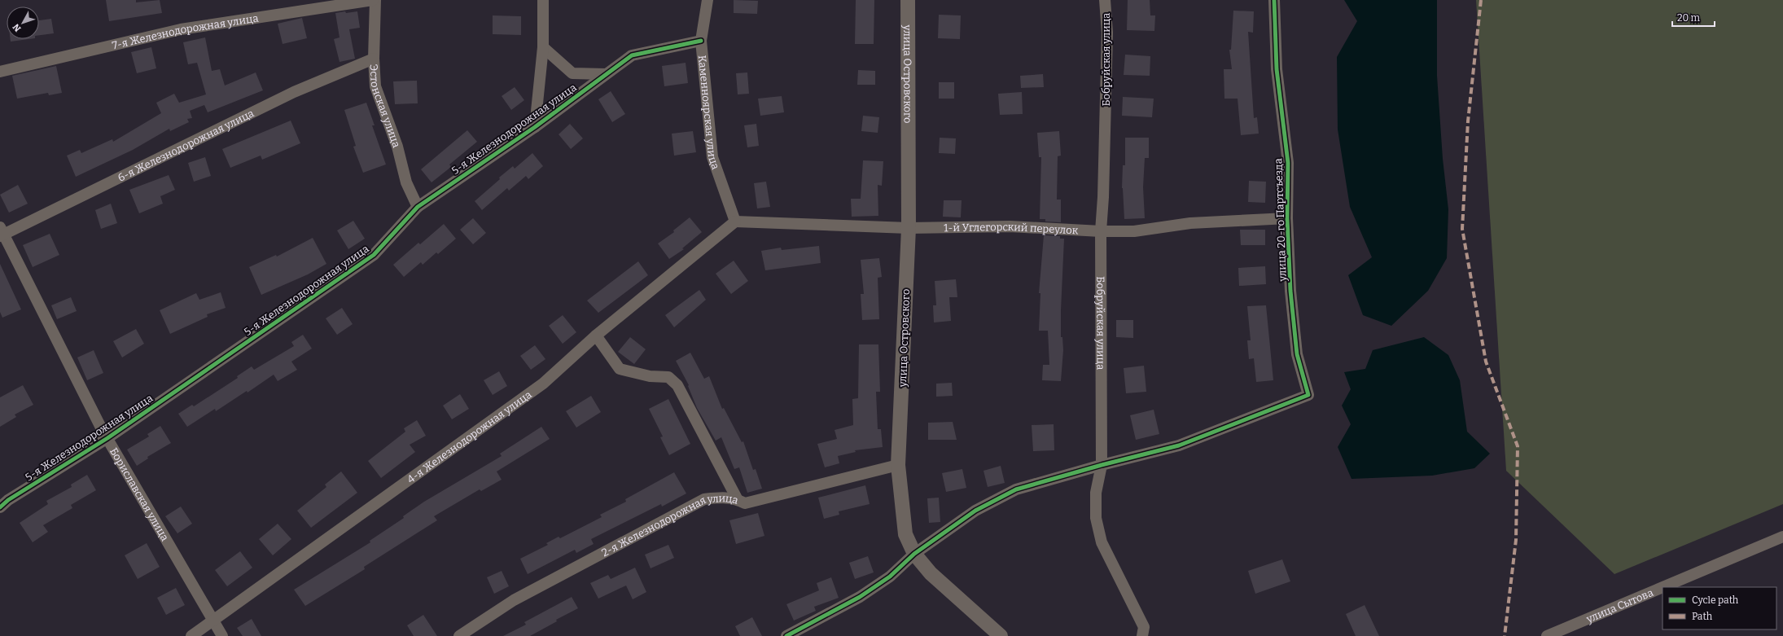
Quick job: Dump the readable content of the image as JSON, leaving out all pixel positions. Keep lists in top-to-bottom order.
{
  "streets": {
    "street": [
      "7-я Железнодорожная улица",
      "Бобруйская улица",
      "улица Островского",
      "Эстонская улица",
      "Каменноярская улица",
      "5-я Железнодорожная улица",
      "6-я Железнодорожная улица",
      "улица 20-го Партсъезда",
      "1-й Углегорский переулок",
      "4-я Железнодорожная улица",
      "Бориславская улица",
      "2-я Железнодорожная улица",
      "улица Сытова"
    ]
  },
  "crossings": [
    ["7-я Железнодорожная улица", "Эстонская улица"],
    ["Бобруйская улица", "улица 20-го Партсъезда"],
    ["Бобруйская улица", "1-й Углегорский переулок"],
    ["улица Островского", "1-й Углегорский переулок"],
    ["улица Островского", "2-я Железнодорожная улица"],
    ["Эстонская улица", "5-я Железнодорожная улица"],
    ["Эстонская улица", "6-я Железнодорожная улица"],
    ["Каменноярская улица", "5-я Железнодорожная улица"],
    ["Каменноярская улица", "1-й Углегорский переулок"],
    ["Каменноярская улица", "4-я Железнодорожная улица"],
    ["5-я Железнодорожная улица", "Бориславская улица"],
    ["6-я Железнодорожная улица", "Бориславская улица"],
    ["улица 20-го Партсъезда", "1-й Углегорский переулок"],
    ["1-й Углегорский переулок", "4-я Железнодорожная улица"],
    ["4-я Железнодорожная улица", "Бориславская улица"]
  ],
  "legend": ["Cycle path", "Path"],
  "scale_bar": "20 m",
  "north": "bottom left"
}
